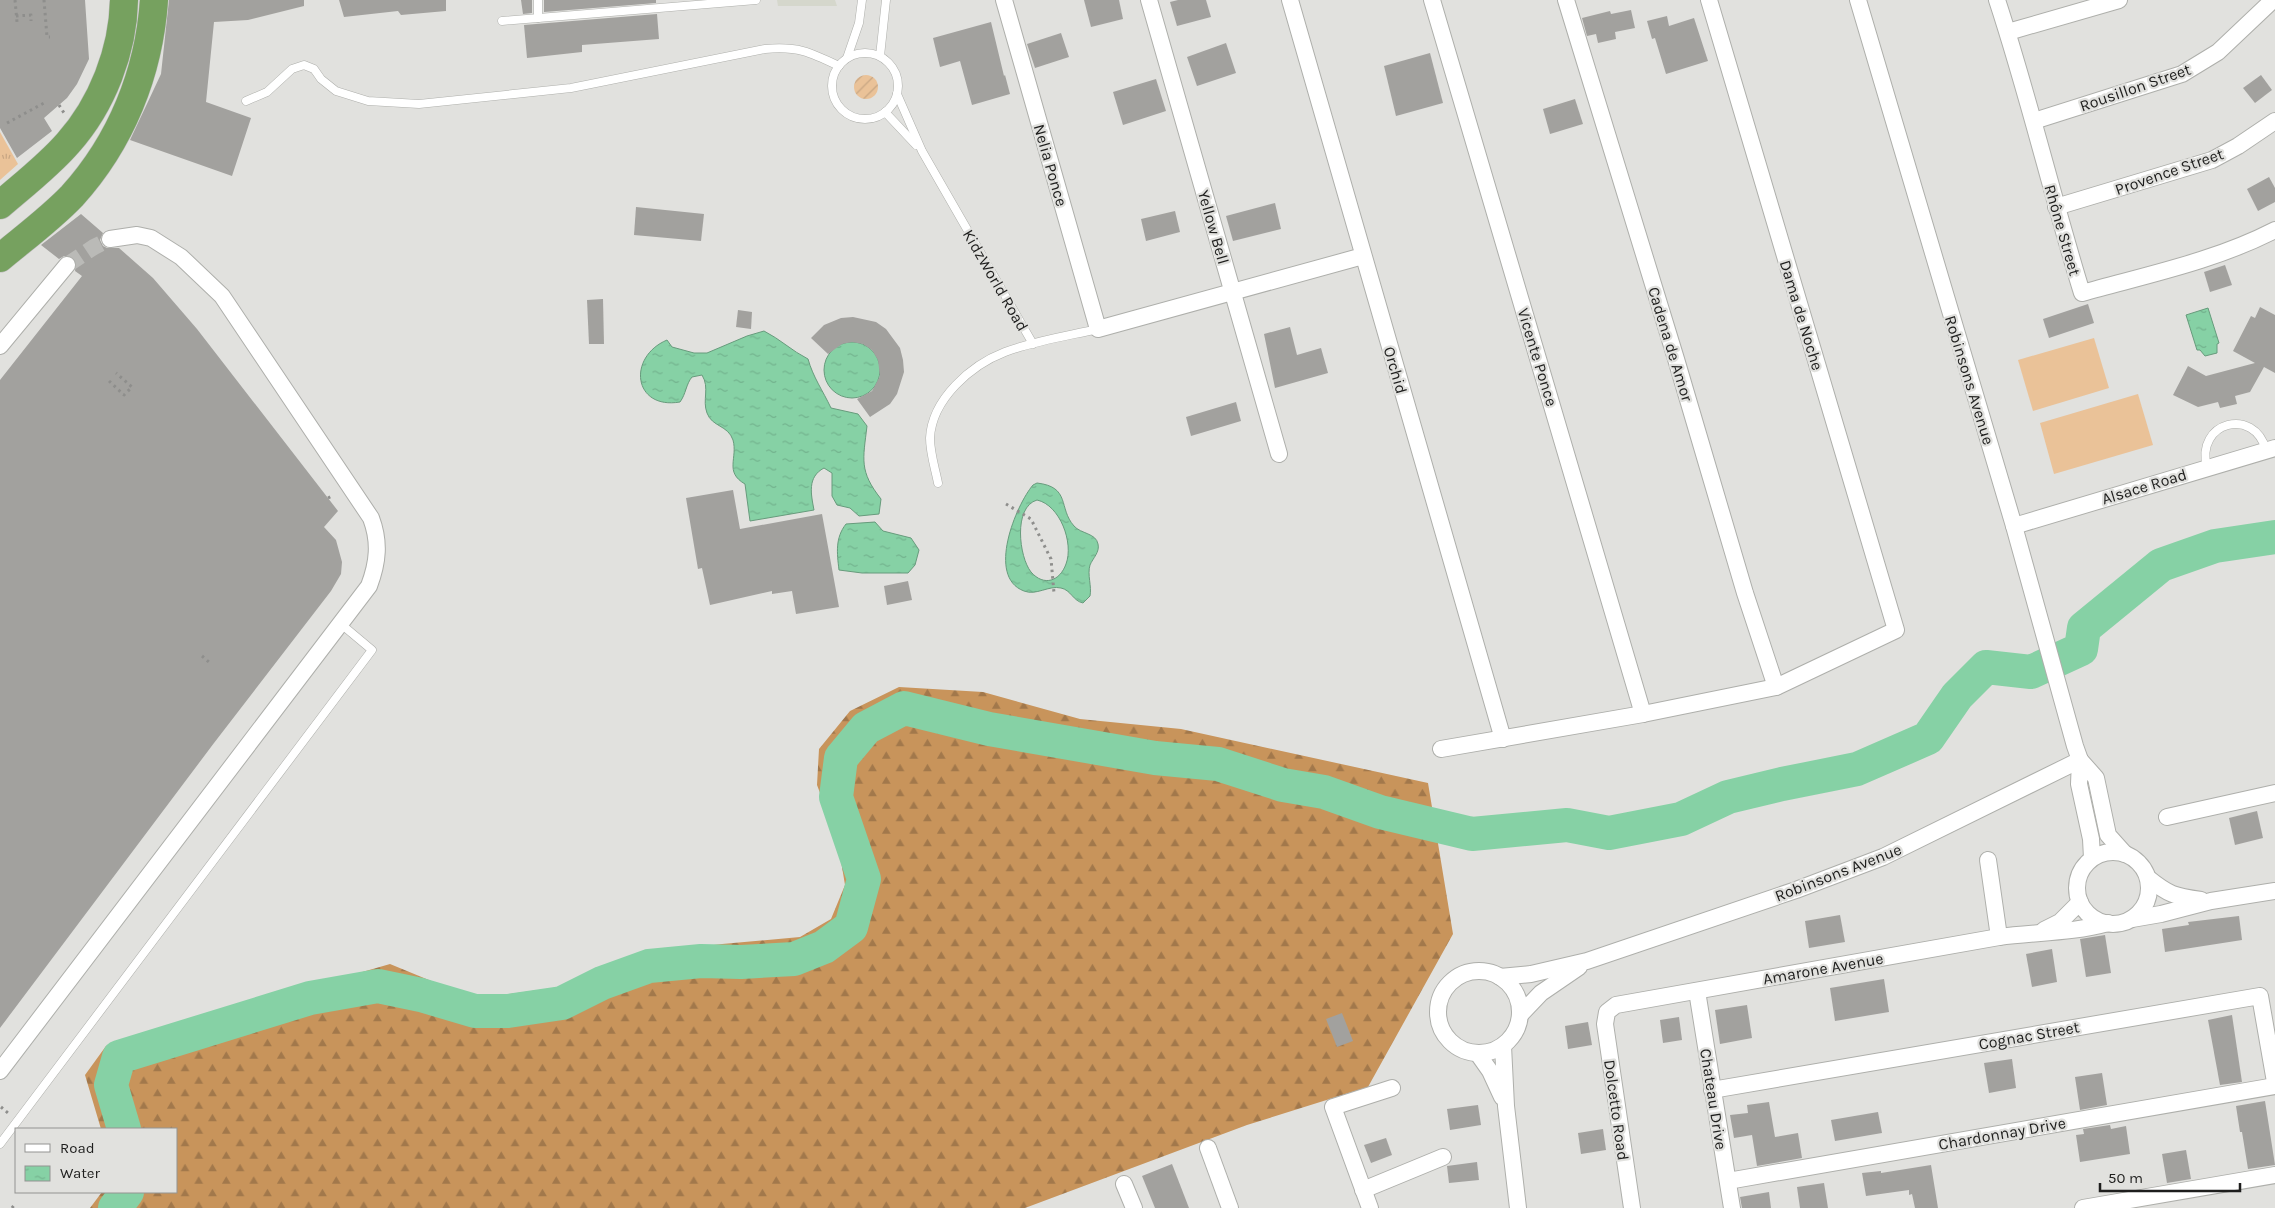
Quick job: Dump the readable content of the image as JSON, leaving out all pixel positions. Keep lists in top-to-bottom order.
{
  "streets": {
    "street": [
      "Rousillon Street",
      "Nelia Ponce",
      "Provence Street",
      "Yellow Bell",
      "Rhône Street",
      "Dama de Noche",
      "Cadena de Amor",
      "Vicente Ponce",
      "Orchid",
      "Robinsons Avenue",
      "Alsace Road",
      "Amarone Avenue",
      "Cognac Street",
      "Chateau Drive",
      "Dolcetto Road",
      "Chardonnay Drive"
    ],
    "lane": ["KidzWorld Road"]
  },
  "crossings": [
    ["Rousillon Street", "Rhône Street"],
    ["Provence Street", "Rhône Street"],
    ["Dama de Noche", "Cadena de Amor"],
    ["Robinsons Avenue", "Alsace Road"],
    ["Robinsons Avenue", "Amarone Avenue"],
    ["Amarone Avenue", "Chateau Drive"],
    ["Amarone Avenue", "Dolcetto Road"],
    ["Cognac Street", "Chateau Drive"],
    ["Cognac Street", "Chardonnay Drive"],
    ["Chateau Drive", "Chardonnay Drive"]
  ],
  "legend": ["Road", "Water"],
  "scale_bar": "50 m"
}
